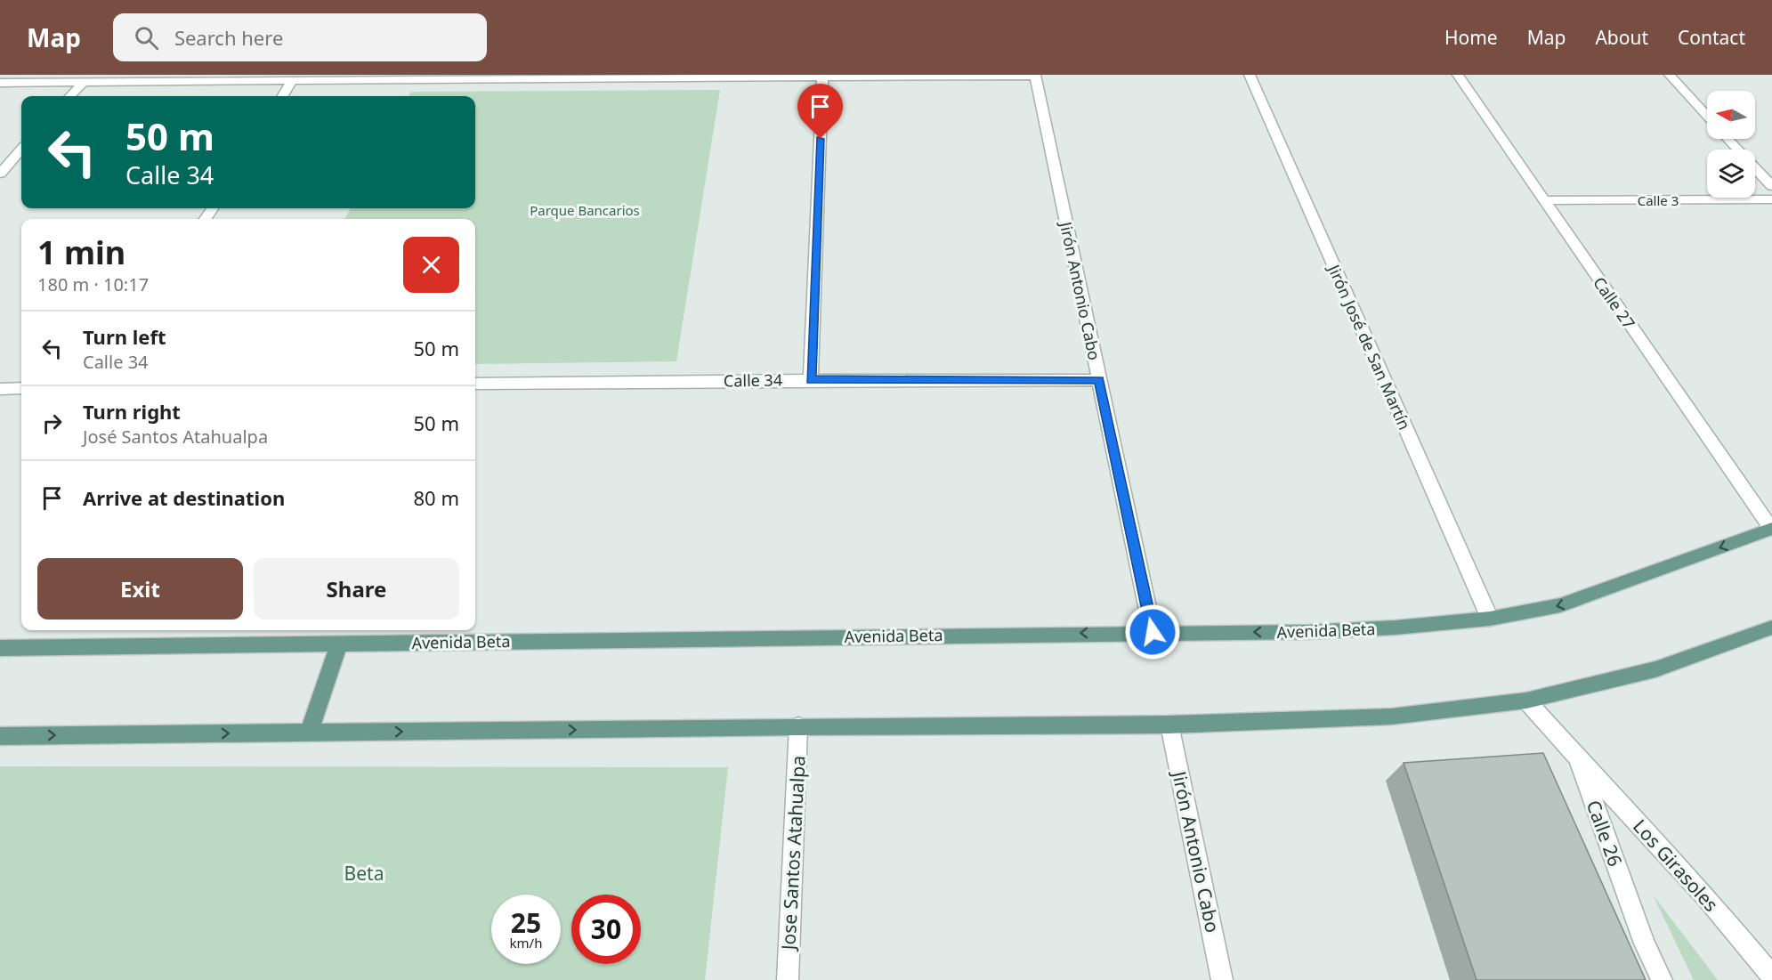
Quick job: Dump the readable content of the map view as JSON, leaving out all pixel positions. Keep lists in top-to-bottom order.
{
  "streets": {
    "main road": ["Avenida Beta"],
    "street": [
      "Calle 3",
      "Jirón Antonio Cabo",
      "Calle 27",
      "Jirón José de San Martín",
      "Calle 34",
      "Calle 26",
      "Jose Santos Atahualpa",
      "Los Girasoles"
    ]
  },
  "crossings": [
    ["Calle 3", "Calle 27"],
    ["Jirón Antonio Cabo", "Calle 34"],
    ["Jirón Antonio Cabo", "Avenida Beta"],
    ["Calle 27", "Avenida Beta"],
    ["Jirón José de San Martín", "Avenida Beta"],
    ["Calle 26", "Los Girasoles"]
  ],
  "parks": ["Parque Bancarios", "Beta"],
  "north": "left",
  "page": {
    "header": "Map",
    "search": "Search here",
    "nav": [
      "Home",
      "Map",
      "About",
      "Contact"
    ],
    "turn": ["50 m", "Calle 34"],
    "heading": ["1 min", "180 m · 10:17"],
    "list": [
      {
        "name": "Turn left",
        "note": "Calle 34",
        "value": "50 m"
      },
      {
        "name": "Turn right",
        "note": "José Santos Atahualpa",
        "value": "50 m"
      },
      {
        "name": "Arrive at destination",
        "value": "80 m"
      }
    ],
    "buttons": ["Exit", "Share"],
    "speed": "25 km/h",
    "limit": "30"
  }
}
